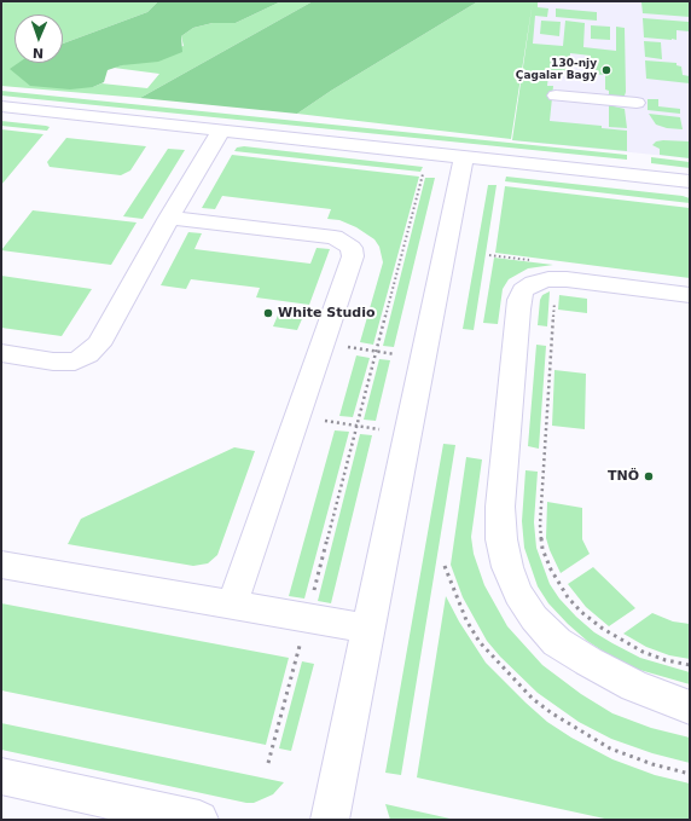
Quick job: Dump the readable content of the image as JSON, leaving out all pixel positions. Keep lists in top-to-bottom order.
{
  "places": ["130-njy Çagalar Bagy", "White Studio", "TNÖ"],
  "north": "bottom"
}
